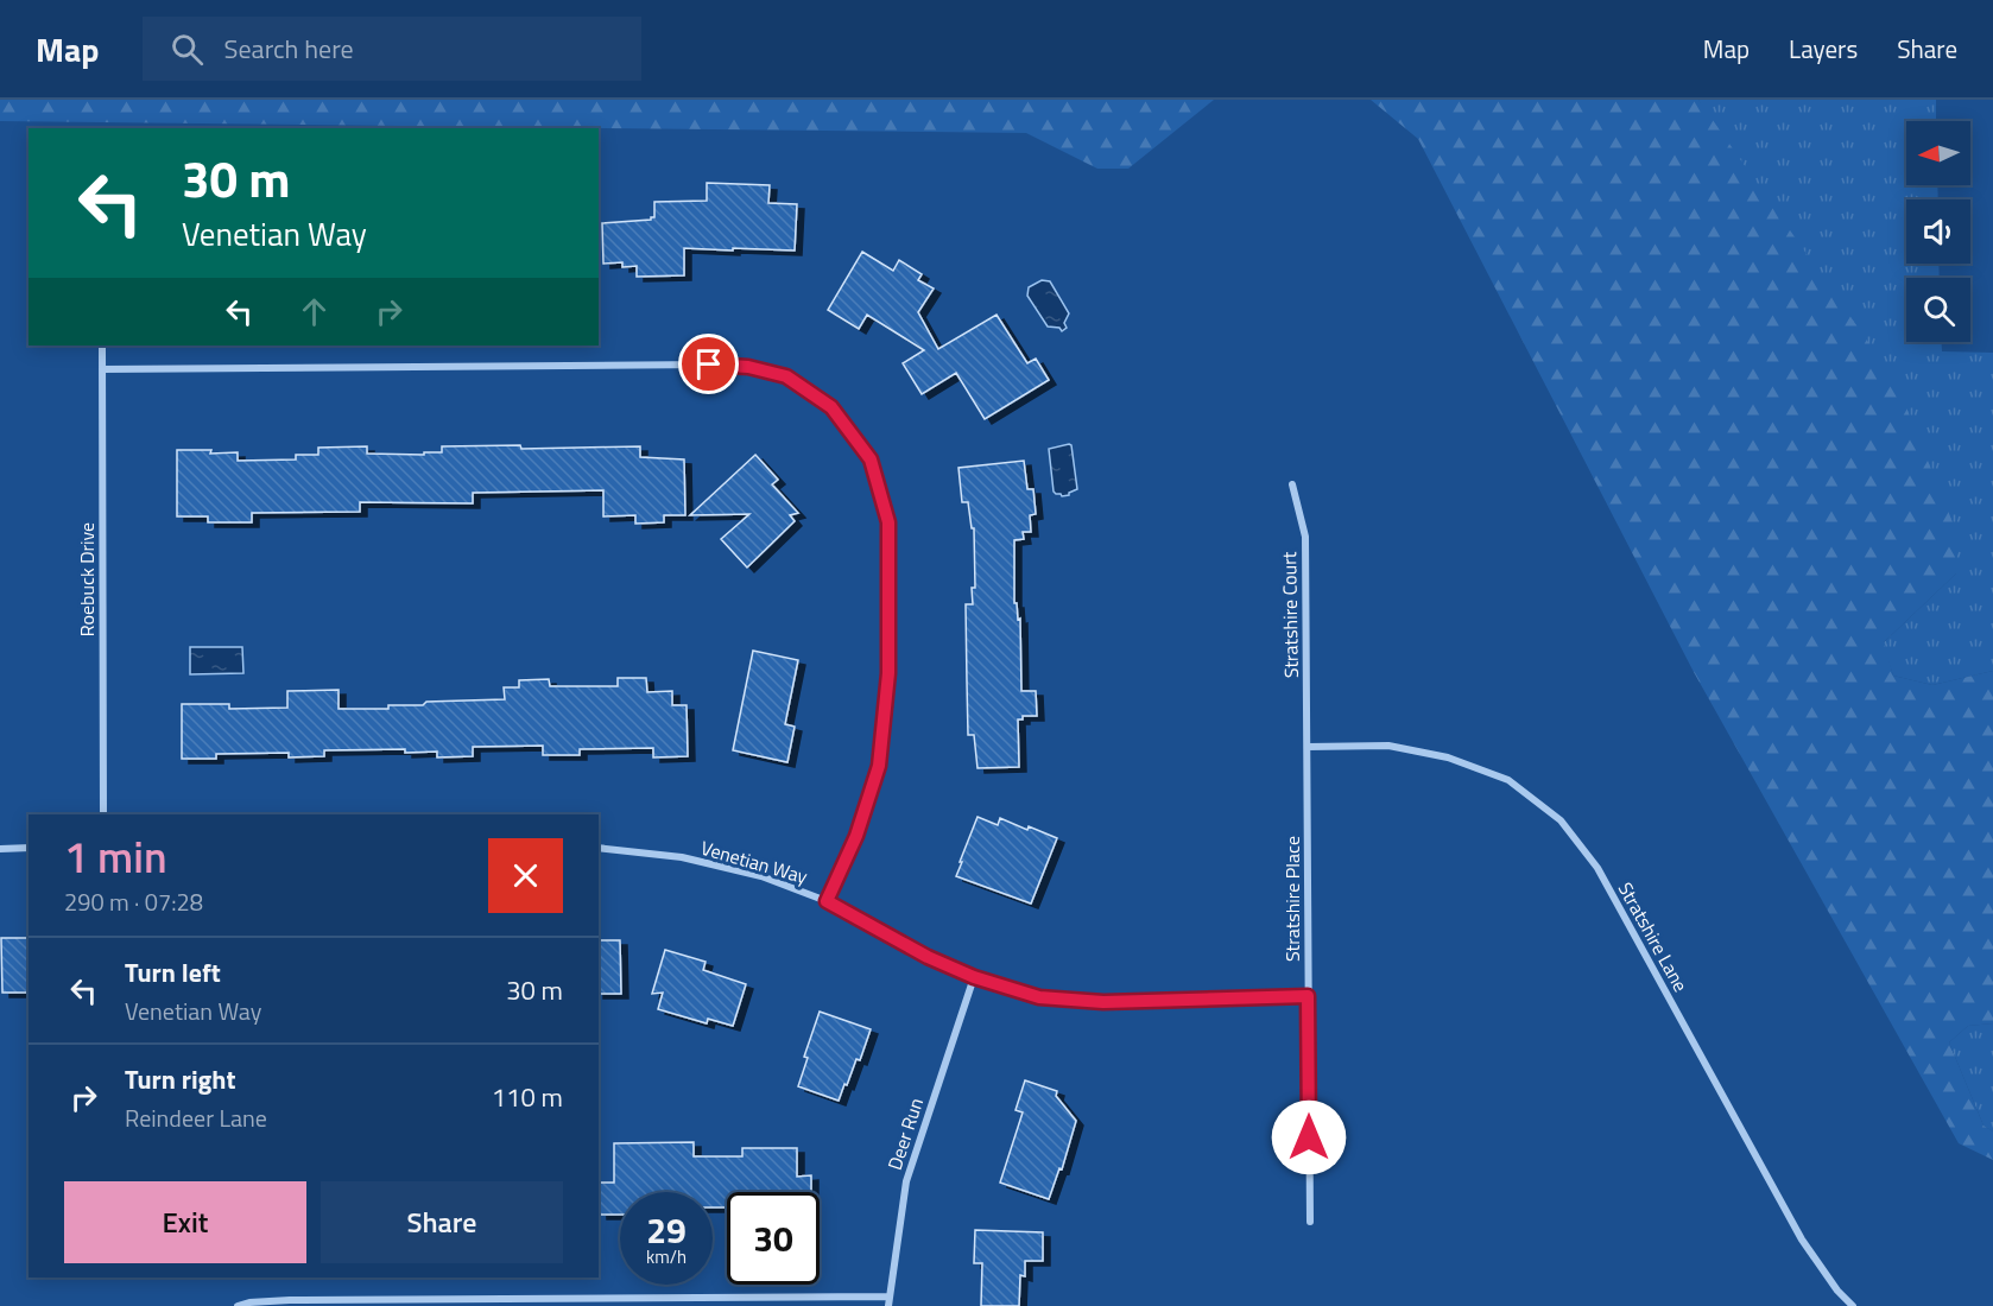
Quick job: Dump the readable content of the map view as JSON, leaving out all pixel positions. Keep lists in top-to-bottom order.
{
  "streets": {
    "street": [
      "Roebuck Drive",
      "Stratshire Court",
      "Venetian Way",
      "Stratshire Place",
      "Stratshire Lane",
      "Deer Run"
    ]
  },
  "crossings": [
    ["Stratshire Court", "Stratshire Place"],
    ["Stratshire Court", "Stratshire Lane"],
    ["Venetian Way", "Stratshire Place"],
    ["Venetian Way", "Deer Run"],
    ["Stratshire Place", "Stratshire Lane"]
  ],
  "north": "left",
  "page": {
    "header": "Map",
    "search": "Search here",
    "nav": ["Map", "Layers", "Share"],
    "turn": ["30 m", "Venetian Way"],
    "heading": ["1 min", "290 m · 07:28"],
    "list": [
      {
        "name": "Turn left",
        "note": "Venetian Way",
        "value": "30 m"
      },
      {
        "name": "Turn right",
        "note": "Reindeer Lane",
        "value": "110 m"
      }
    ],
    "buttons": ["Exit", "Share"],
    "speed": "29 km/h",
    "limit": "30"
  }
}
